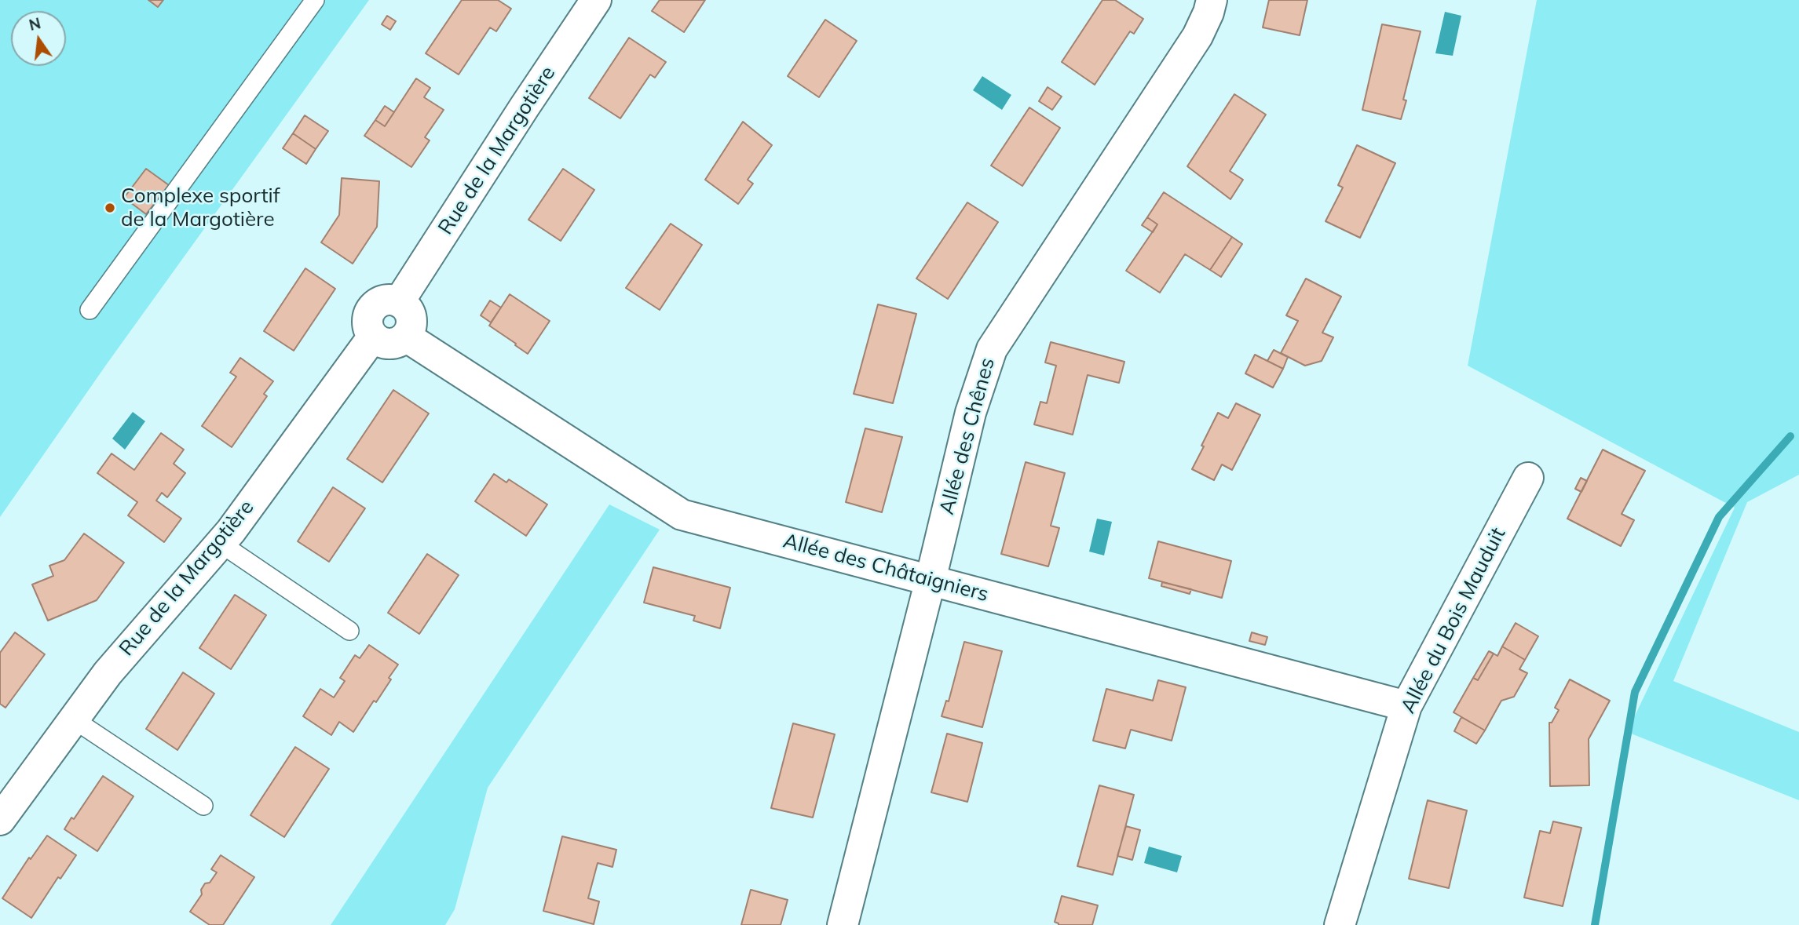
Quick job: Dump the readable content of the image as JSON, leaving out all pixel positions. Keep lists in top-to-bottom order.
{
  "streets": {
    "street": [
      "Rue de la Margotière",
      "Allée des Chênes",
      "Allée des Châtaigniers",
      "Allée du Bois Mauduit"
    ]
  },
  "crossings": [
    ["Rue de la Margotière", "Allée des Châtaigniers"],
    ["Allée des Chênes", "Allée des Châtaigniers"],
    ["Allée des Châtaigniers", "Allée du Bois Mauduit"]
  ],
  "places": ["Complexe sportif de la Margotière"],
  "north": "top"
}
